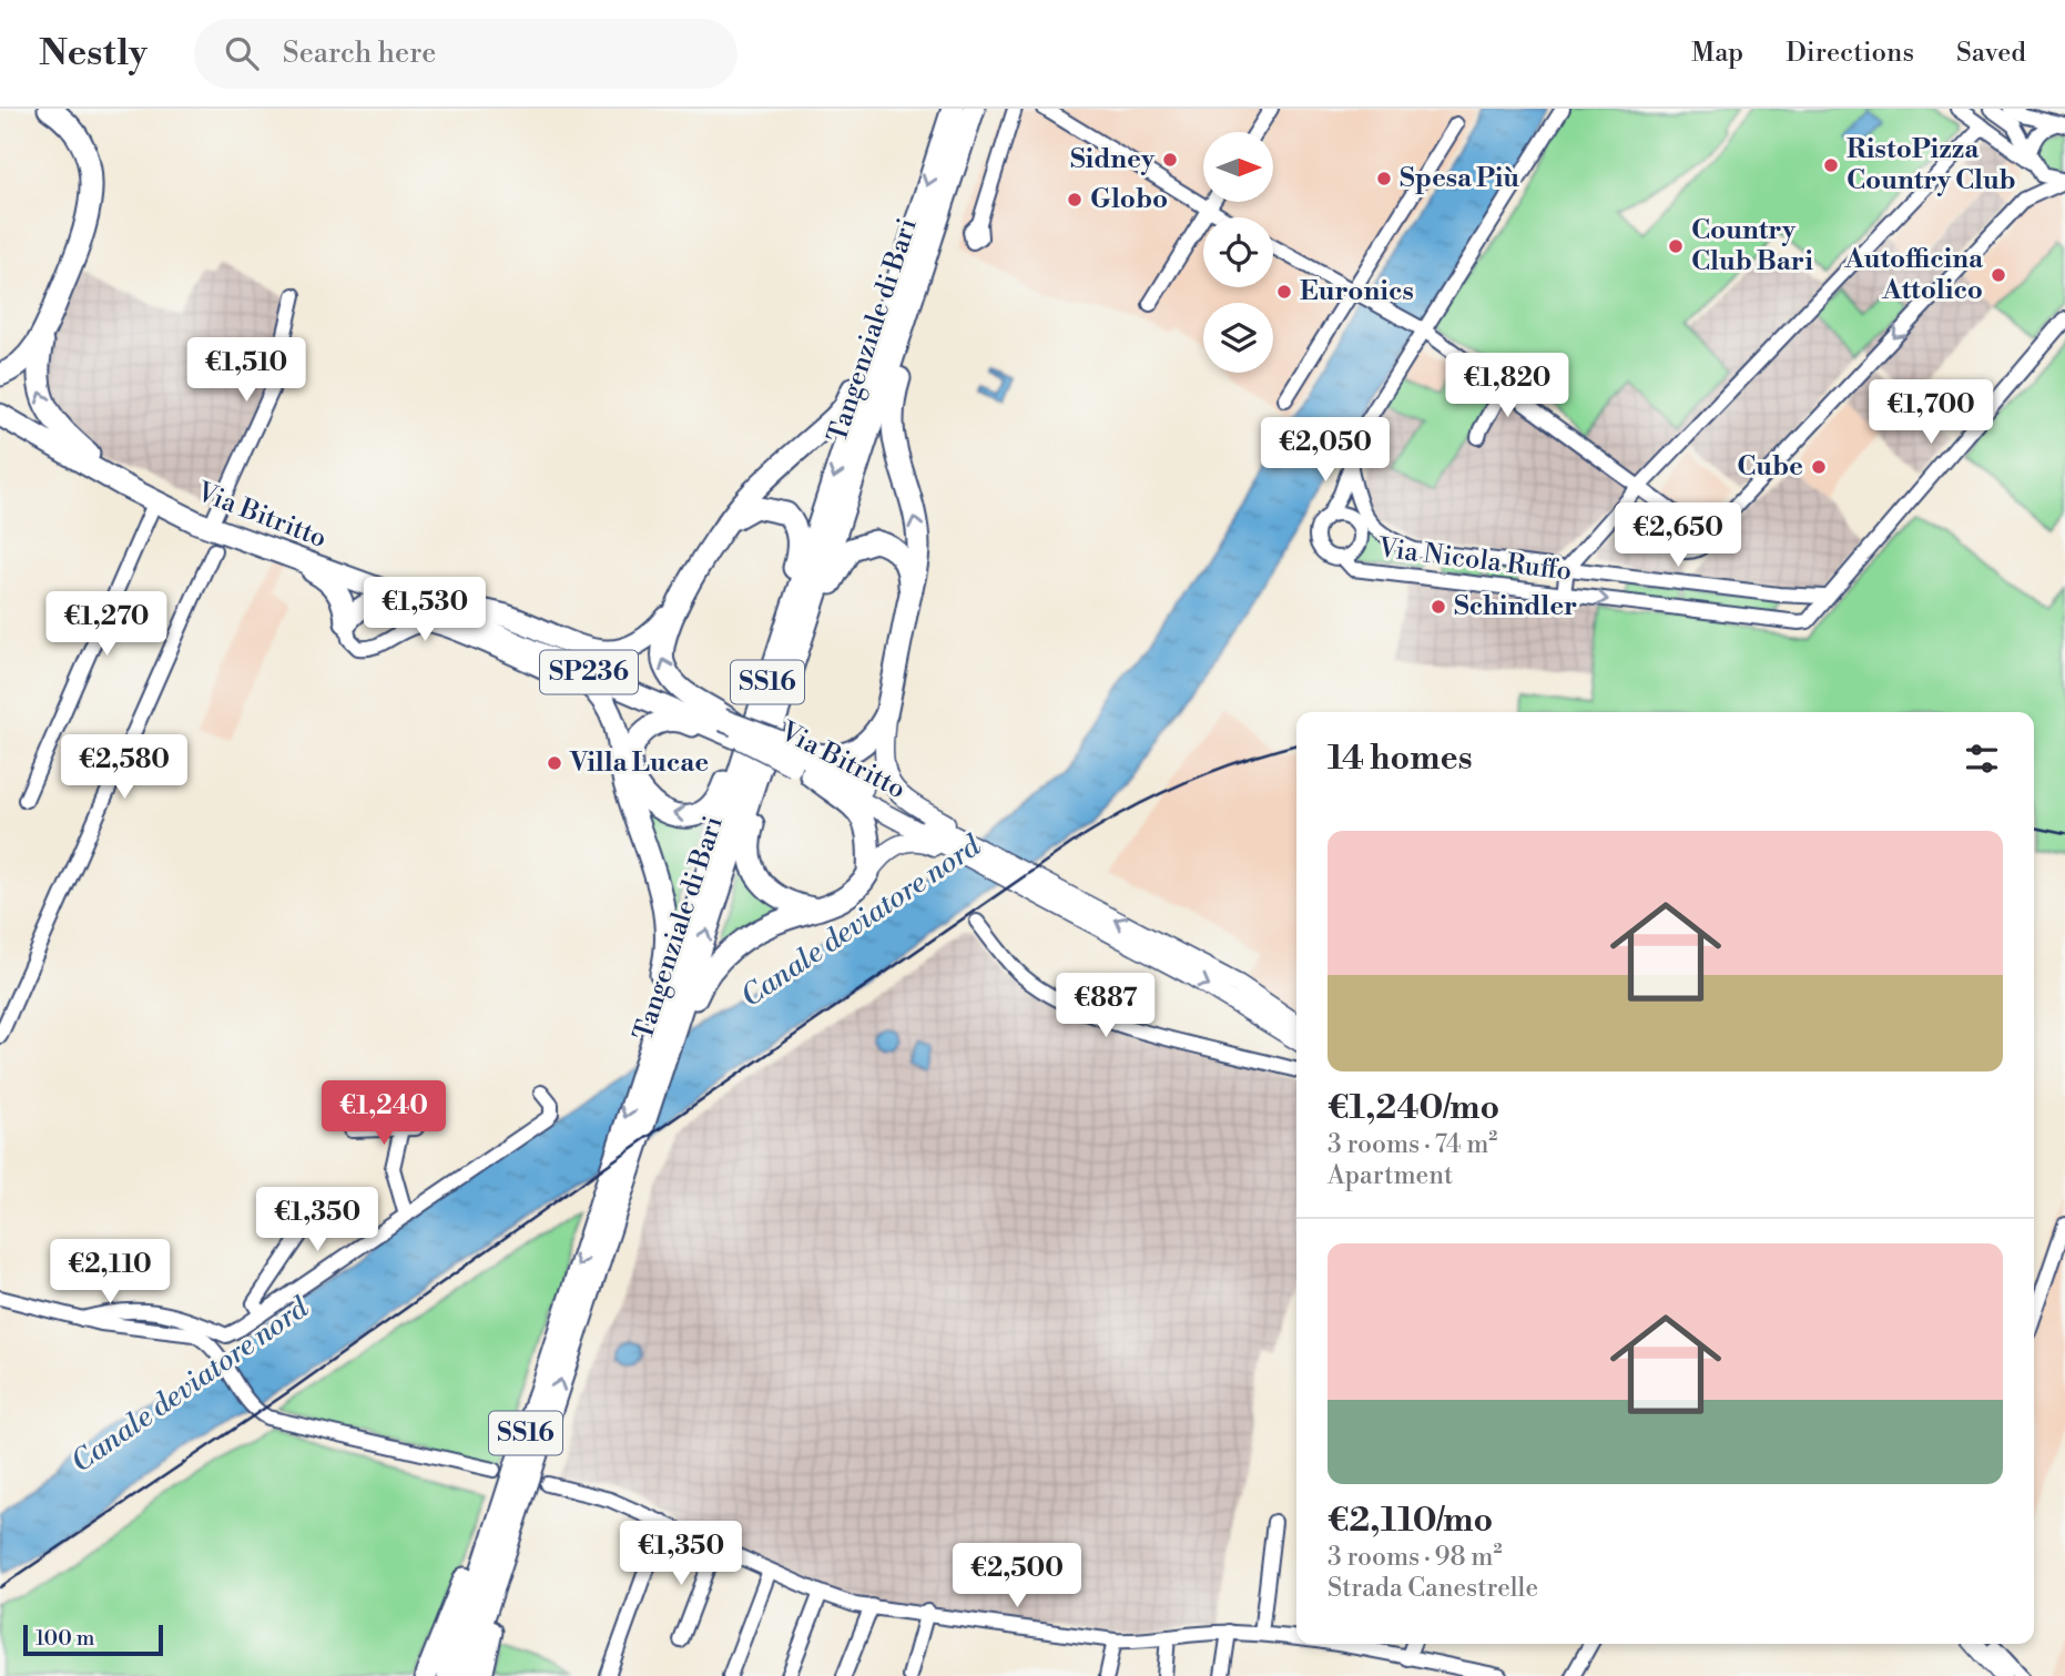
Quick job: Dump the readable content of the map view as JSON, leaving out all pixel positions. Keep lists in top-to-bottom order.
{
  "streets": {
    "highway": [
      "Tangenziale di Bari",
      "Via Bitritto",
      "SP236",
      "SS16"
    ],
    "street": ["Via Nicola Ruffo"]
  },
  "crossings": [
    ["Tangenziale di Bari", "Via Bitritto"],
    ["Tangenziale di Bari", "SS16"]
  ],
  "water": ["Canale deviatore nord"],
  "places": [
    "Sidney",
    "RistoPizza Country Club",
    "Spesa Più",
    "Globo",
    "Country Club Bari",
    "Autofficina Attolico",
    "Euronics",
    "Cube",
    "Schindler",
    "Villa Lucae"
  ],
  "scale_bar": "100 m",
  "north": "right",
  "page": {
    "header": "Nestly",
    "search": "Search here",
    "nav": ["Map", "Directions", "Saved"],
    "price": [
      "€1,510",
      "€1,820",
      "€1,700",
      "€2,050",
      "€2,650",
      "€1,530",
      "€1,270",
      "€2,580",
      "€887",
      "€1,240",
      "€1,350",
      "€2,110",
      "€1,350",
      "€2,500"
    ],
    "heading": "14 homes",
    "list": [
      {
        "name": "€1,240/mo",
        "note": "3 rooms · 74 m² · Apartment"
      },
      {
        "name": "€2,110/mo",
        "note": "3 rooms · 98 m² · Strada Canestrelle"
      }
    ],
    "scale": "100 m"
  }
}
